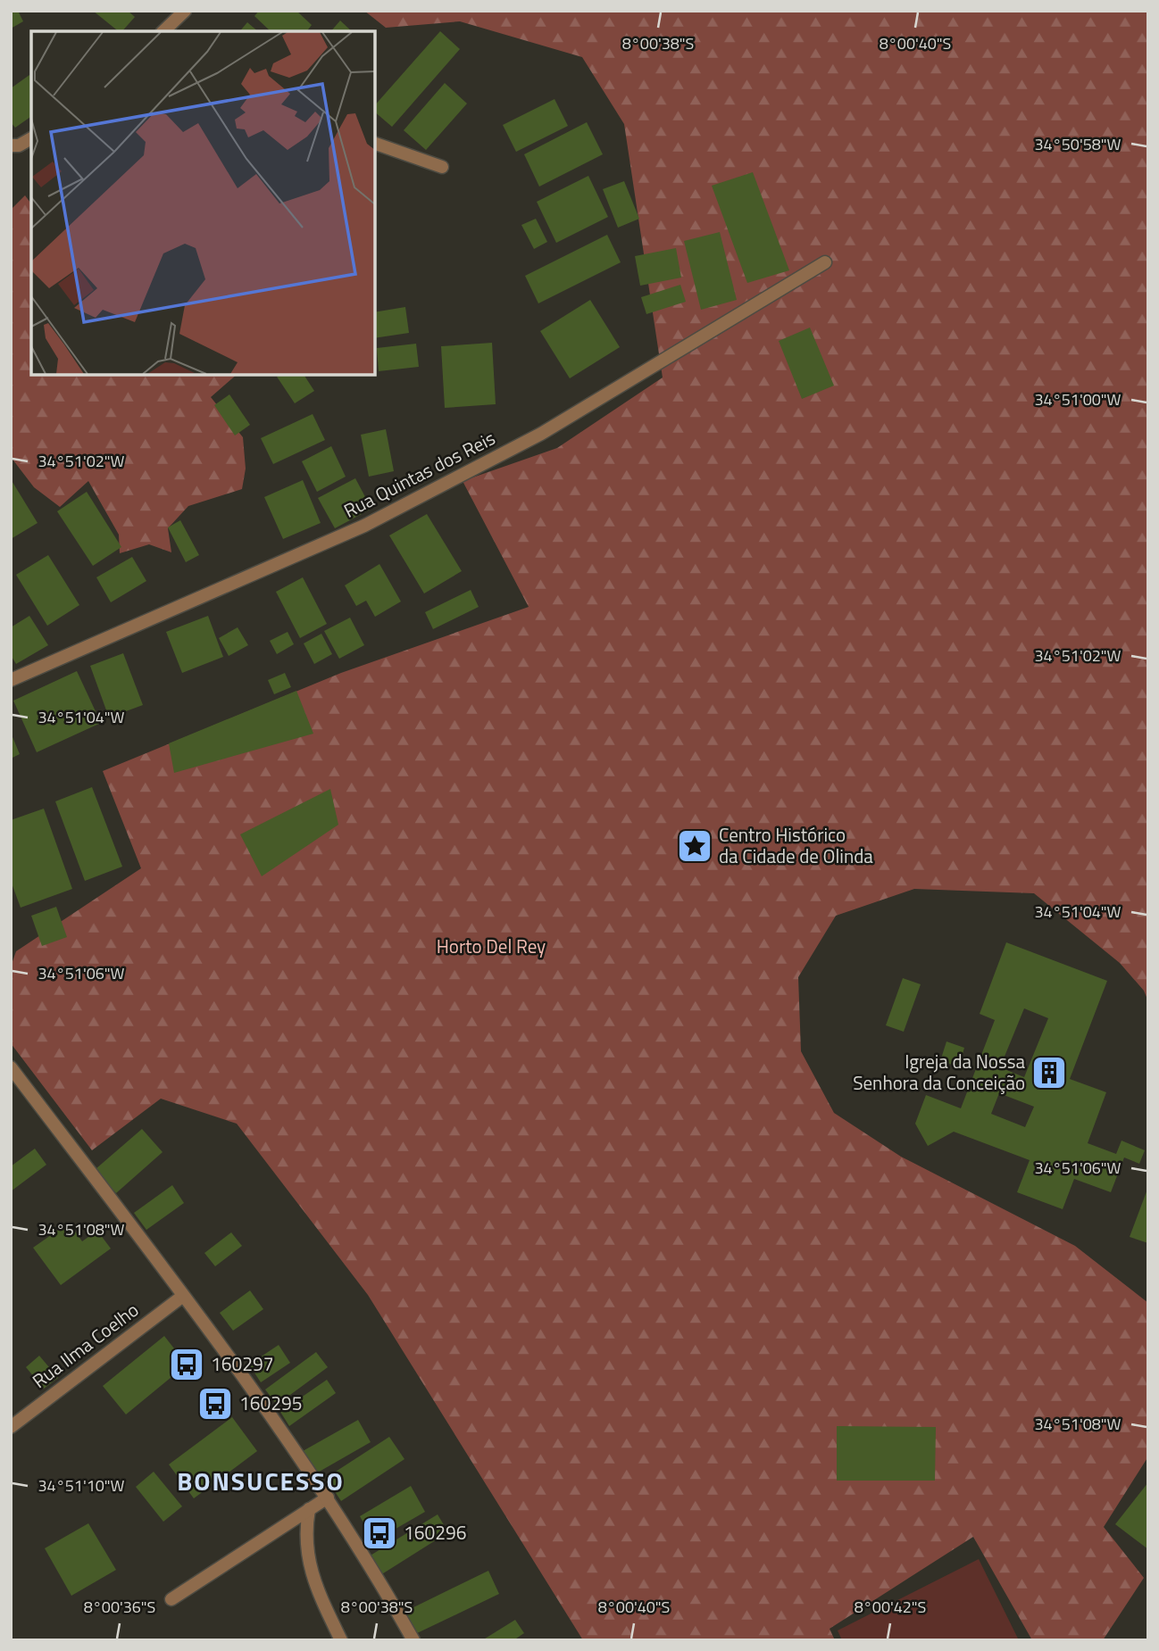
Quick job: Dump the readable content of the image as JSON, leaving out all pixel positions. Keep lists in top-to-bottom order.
{
  "streets": {
    "street": ["Rua Quintas dos Reis", "Rua Ilma Coelho"]
  },
  "districts": ["BONSUCESSO"],
  "parks": ["Horto Del Rey"],
  "places": {
    "place": ["Centro Histórico da Cidade de Olinda"],
    "building": ["Igreja da Nossa Senhora da Conceição"],
    "bus stop": ["160297", "160295", "160296"]
  },
  "coordinates": [
    "8°00'38\"S",
    "8°00'40\"S",
    "34°50'58\"W",
    "34°51'00\"W",
    "34°51'02\"W",
    "34°51'04\"W",
    "34°51'06\"W",
    "34°51'08\"W",
    "34°51'10\"W",
    "8°00'36\"S",
    "8°00'42\"S"
  ]
}
